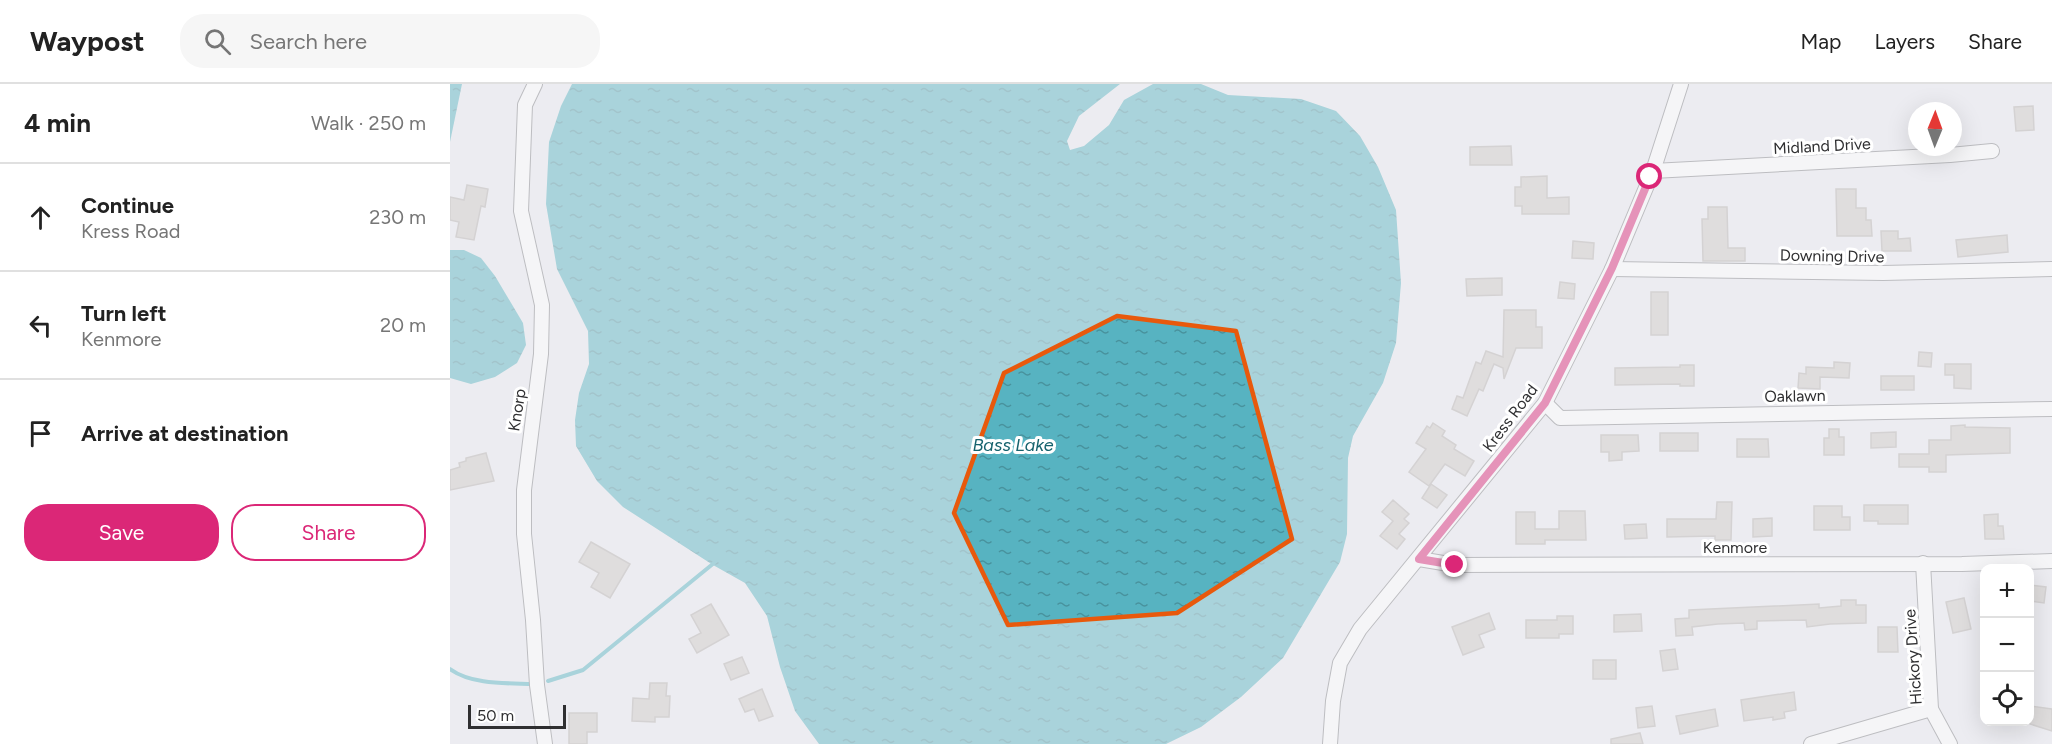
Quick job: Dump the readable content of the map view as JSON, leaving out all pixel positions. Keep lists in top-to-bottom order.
{
  "streets": {
    "street": [
      "Midland Drive",
      "Downing Drive",
      "Oaklawn",
      "Knorp",
      "Kress Road",
      "Kenmore",
      "Hickory Drive"
    ]
  },
  "crossings": [
    ["Midland Drive", "Kress Road"],
    ["Downing Drive", "Kress Road"],
    ["Oaklawn", "Kress Road"],
    ["Kress Road", "Kenmore"],
    ["Kenmore", "Hickory Drive"]
  ],
  "water": ["Bass Lake"],
  "scale_bar": "50 m",
  "north": "top",
  "page": {
    "header": "Waypost",
    "search": "Search here",
    "nav": ["Map", "Layers", "Share"],
    "heading": ["4 min", "Walk · 250 m"],
    "list": [
      ["Continue", "Kress Road", "230 m"],
      ["Turn left", "Kenmore", "20 m"],
      "Arrive at destination"
    ],
    "buttons": ["Save", "Share"],
    "map_buttons": ["+", "−"],
    "scale": "50 m"
  }
}
